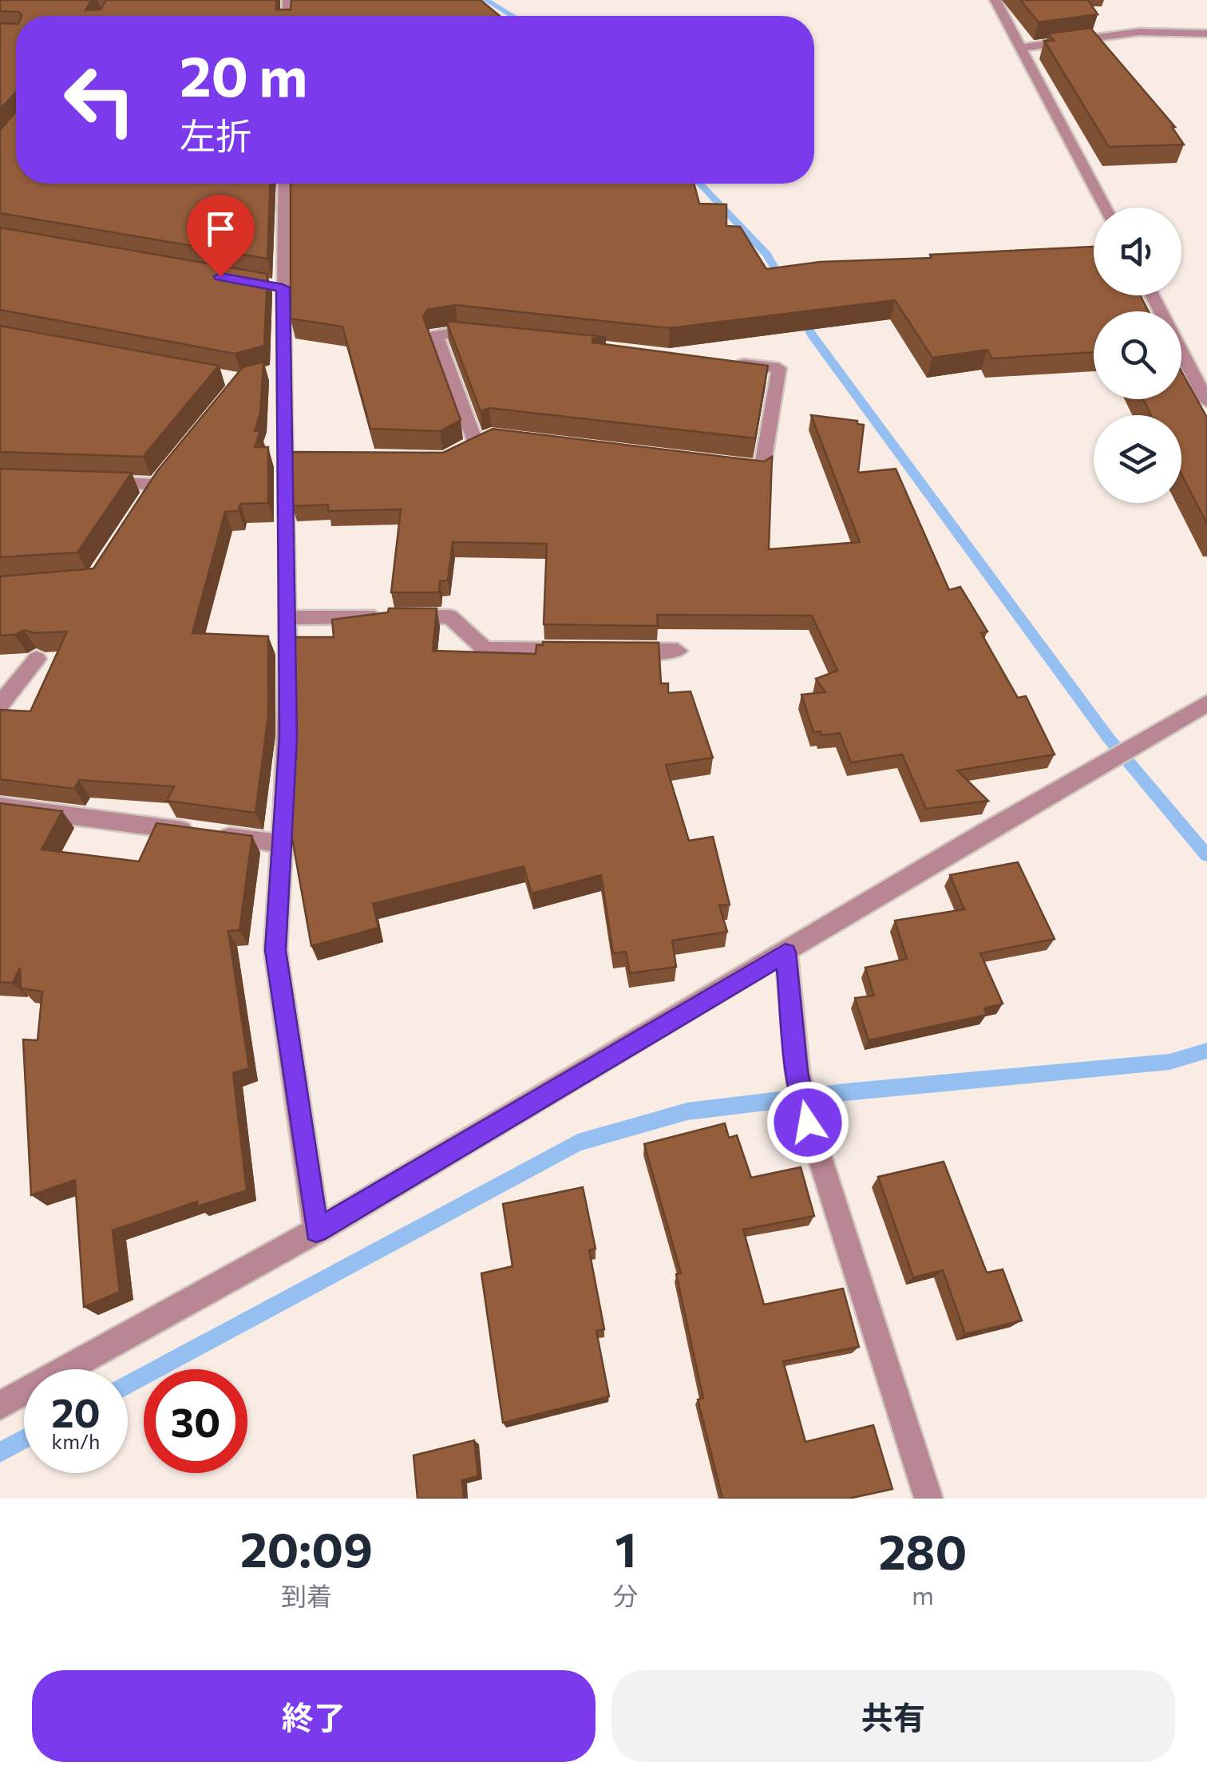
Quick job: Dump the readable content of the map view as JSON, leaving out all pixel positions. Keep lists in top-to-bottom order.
{
  "page": {
    "turn": ["20 m", "左折"],
    "speed": "20 km/h",
    "limit": "30",
    "eta": [
      "20:09",
      "到着",
      "1",
      "分",
      "280",
      "m"
    ],
    "buttons": ["終了", "共有"]
  }
}
